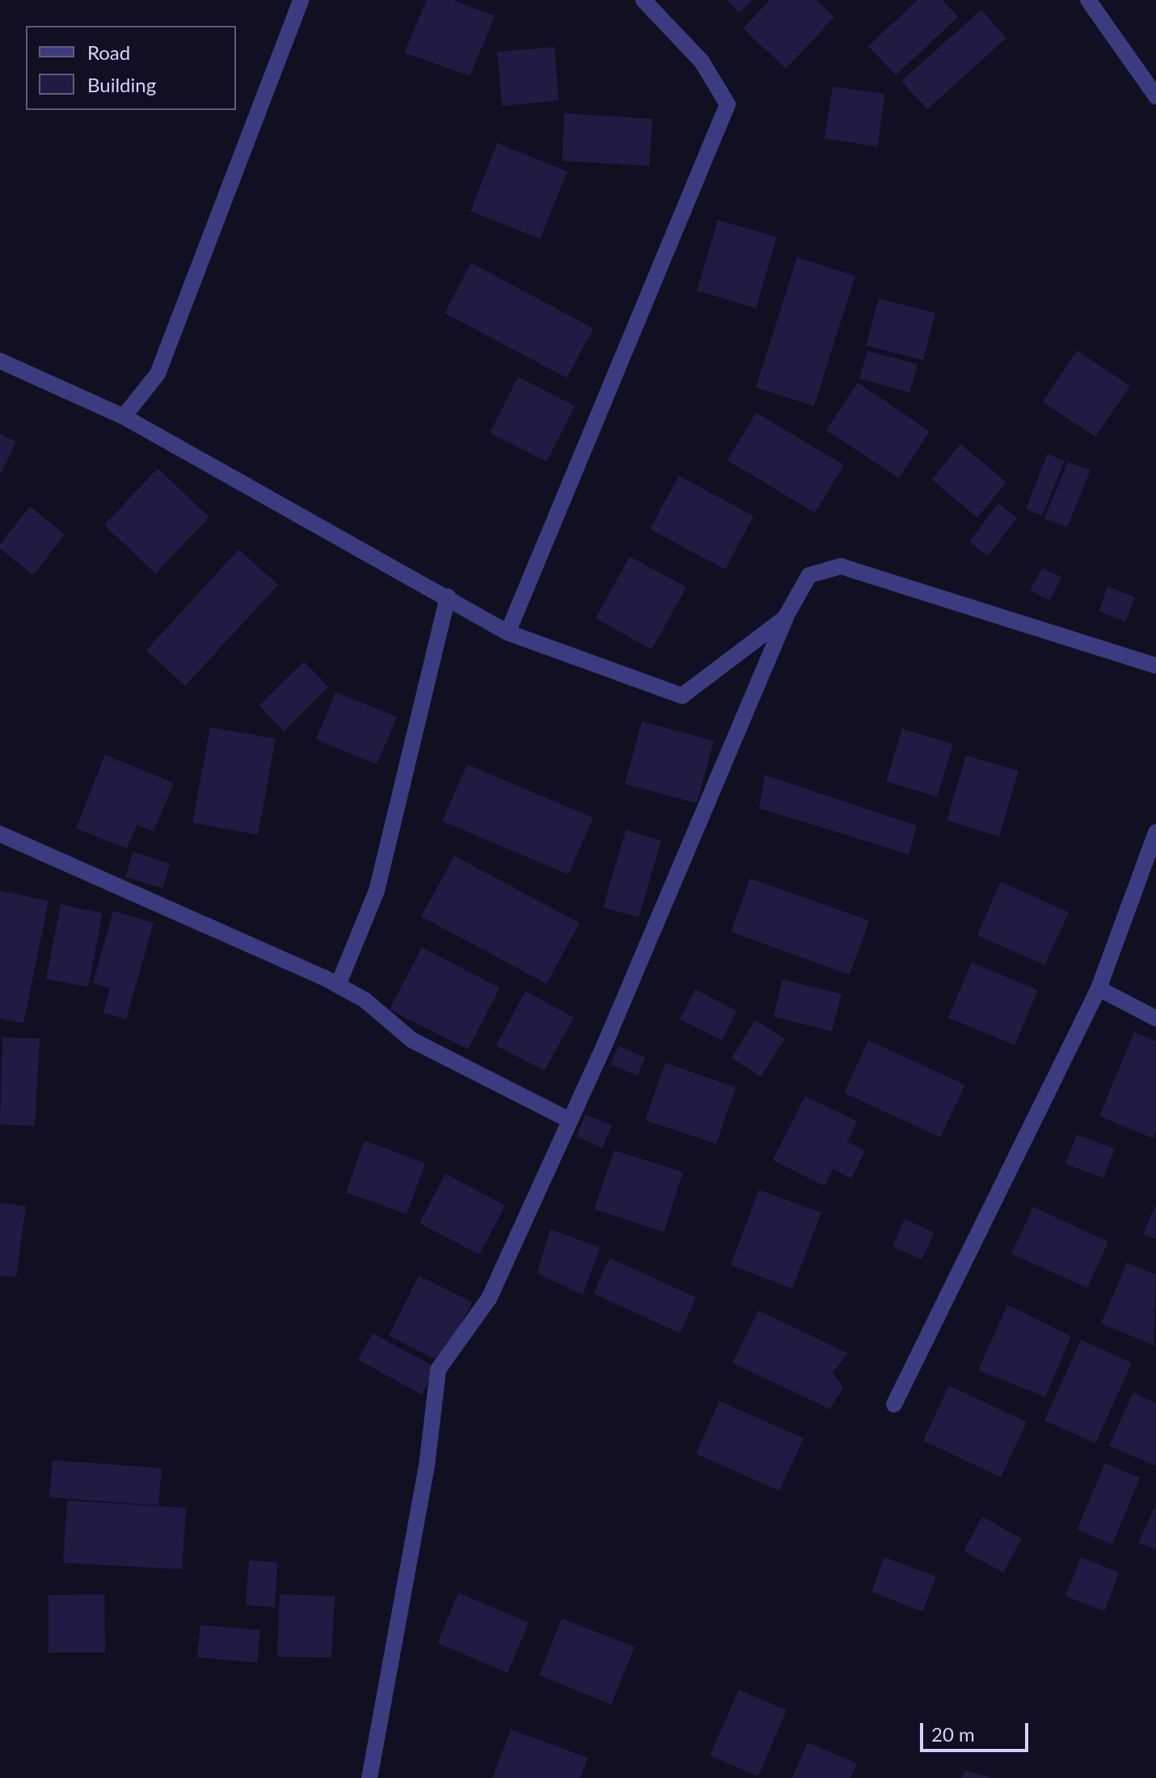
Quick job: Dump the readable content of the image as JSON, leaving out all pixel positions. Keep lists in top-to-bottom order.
{
  "legend": ["Road", "Building"],
  "scale_bar": "20 m"
}
